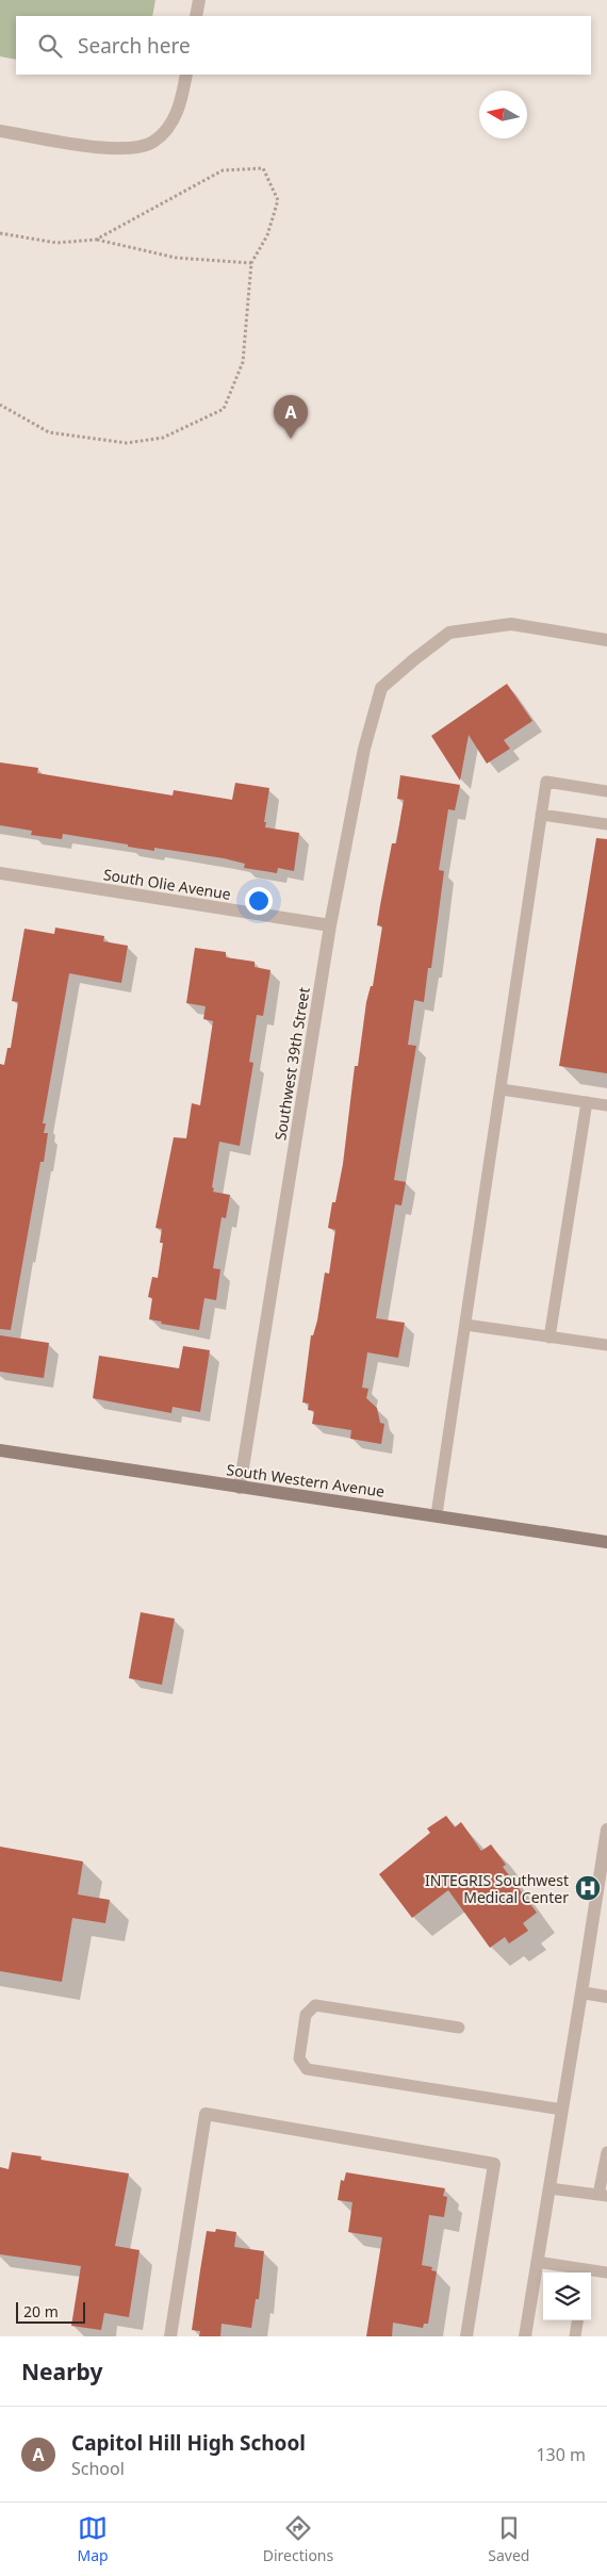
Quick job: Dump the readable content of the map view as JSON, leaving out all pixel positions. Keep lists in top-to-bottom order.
{
  "streets": {
    "main road": ["South Western Avenue"],
    "street": ["South Olie Avenue", "Southwest 39th Street"]
  },
  "crossings": [
    ["South Olie Avenue", "Southwest 39th Street"],
    ["Southwest 39th Street", "South Western Avenue"]
  ],
  "places": {
    "hospital": ["INTEGRIS Southwest Medical Center"]
  },
  "scale_bar": "20 m",
  "north": "left",
  "page": {
    "search": "Search here",
    "pins": "A",
    "scale": "20 m",
    "heading": "Nearby",
    "list": [
      {
        "mark": "A",
        "name": "Capitol Hill High School",
        "note": "School",
        "value": "130 m"
      }
    ],
    "nav": ["Map", "Directions", "Saved"]
  }
}
